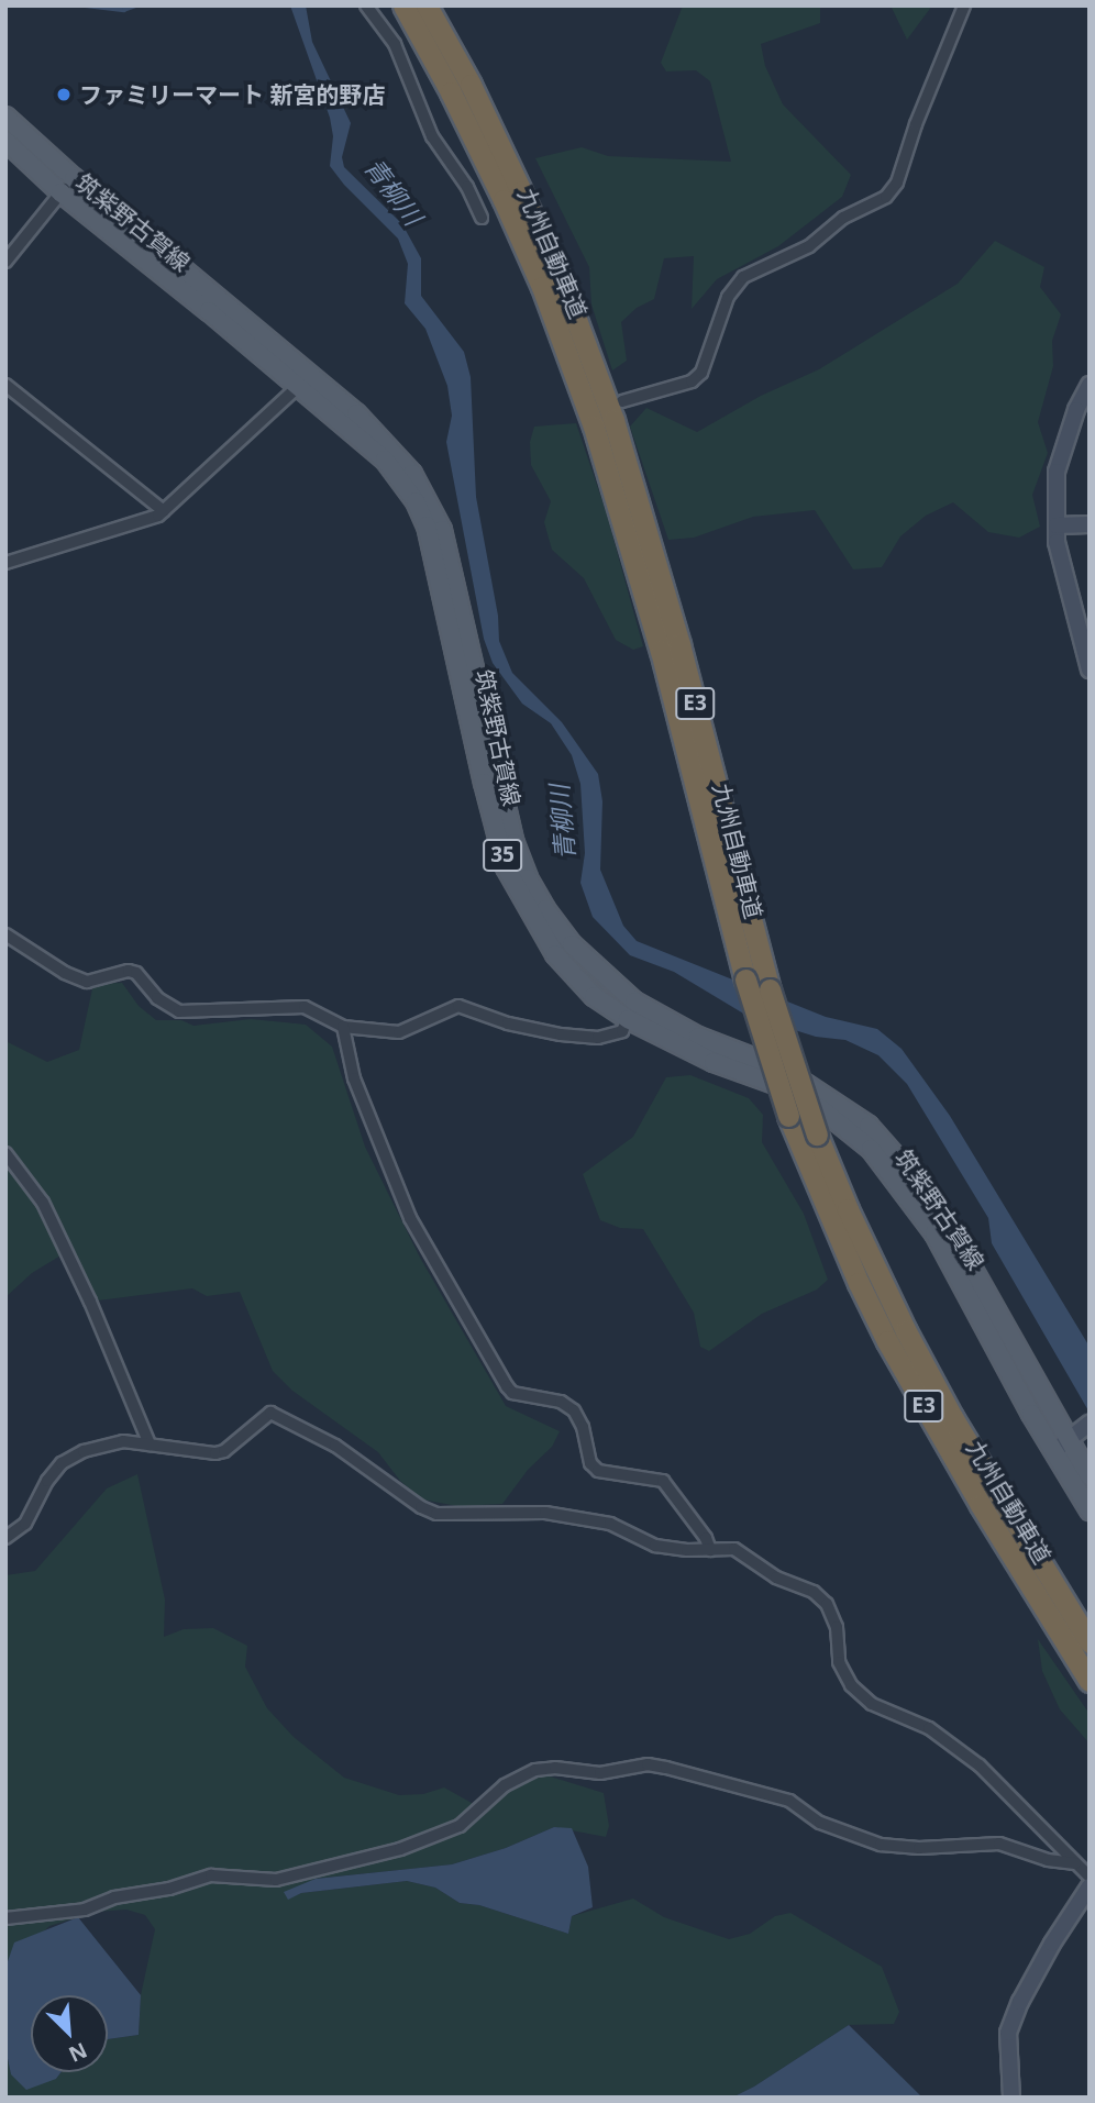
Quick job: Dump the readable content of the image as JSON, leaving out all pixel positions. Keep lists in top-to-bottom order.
{
  "streets": {
    "highway": ["九州自動車道", "E3"],
    "main road": ["筑紫野古賀線", "35"]
  },
  "water": ["青柳川"],
  "places": ["ファミリーマート 新宮的野店"],
  "north": "bottom right"
}
